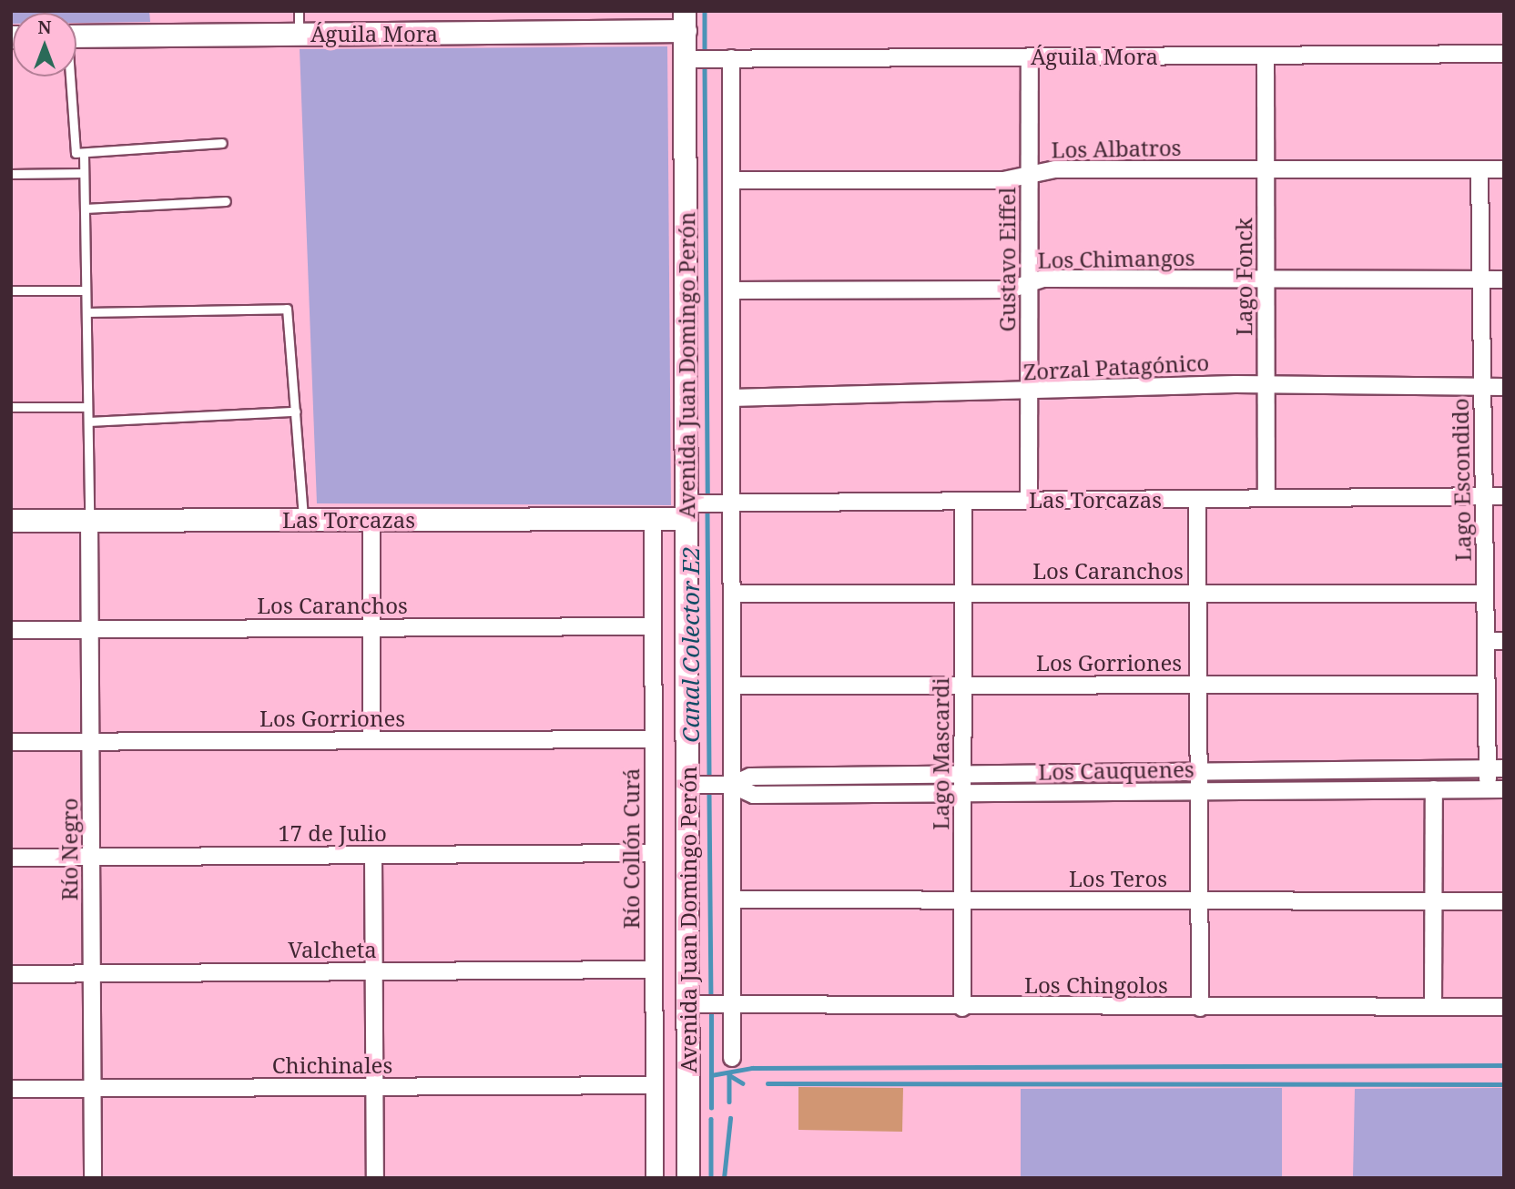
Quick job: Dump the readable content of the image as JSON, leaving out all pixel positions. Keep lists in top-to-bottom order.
{
  "streets": {
    "street": [
      "Águila Mora",
      "Los Albatros",
      "Los Chimangos",
      "Gustavo Eiffel",
      "Lago Fonck",
      "Avenida Juan Domingo Perón",
      "Zorzal Patagónico",
      "Lago Escondido",
      "Las Torcazas",
      "Los Caranchos",
      "Los Gorriones",
      "Lago Mascardi",
      "Los Cauquenes",
      "17 de Julio",
      "Río Collón Curá",
      "Río Negro",
      "Los Teros",
      "Valcheta",
      "Los Chingolos",
      "Chichinales"
    ]
  },
  "crossings": [
    ["Águila Mora", "Gustavo Eiffel"],
    ["Águila Mora", "Lago Fonck"],
    ["Águila Mora", "Avenida Juan Domingo Perón"],
    ["Los Albatros", "Gustavo Eiffel"],
    ["Los Albatros", "Lago Fonck"],
    ["Los Albatros", "Lago Escondido"],
    ["Los Chimangos", "Gustavo Eiffel"],
    ["Los Chimangos", "Lago Fonck"],
    ["Los Chimangos", "Lago Escondido"],
    ["Gustavo Eiffel", "Zorzal Patagónico"],
    ["Gustavo Eiffel", "Las Torcazas"],
    ["Lago Fonck", "Zorzal Patagónico"],
    ["Lago Fonck", "Las Torcazas"],
    ["Avenida Juan Domingo Perón", "Las Torcazas"],
    ["Avenida Juan Domingo Perón", "Los Cauquenes"],
    ["Avenida Juan Domingo Perón", "Los Chingolos"],
    ["Zorzal Patagónico", "Lago Escondido"],
    ["Lago Escondido", "Las Torcazas"],
    ["Lago Escondido", "Los Caranchos"],
    ["Lago Escondido", "Los Gorriones"],
    ["Lago Escondido", "Los Cauquenes"],
    ["Las Torcazas", "Lago Mascardi"],
    ["Las Torcazas", "Río Collón Curá"],
    ["Las Torcazas", "Río Negro"],
    ["Los Caranchos", "Lago Mascardi"],
    ["Los Caranchos", "Río Collón Curá"],
    ["Los Caranchos", "Río Negro"],
    ["Los Gorriones", "Lago Mascardi"],
    ["Los Gorriones", "Río Collón Curá"],
    ["Los Gorriones", "Río Negro"],
    ["Lago Mascardi", "Los Cauquenes"],
    ["Lago Mascardi", "Los Teros"],
    ["Lago Mascardi", "Los Chingolos"],
    ["17 de Julio", "Río Collón Curá"],
    ["17 de Julio", "Río Negro"],
    ["Río Collón Curá", "Valcheta"],
    ["Río Collón Curá", "Chichinales"],
    ["Río Negro", "Valcheta"],
    ["Río Negro", "Chichinales"]
  ],
  "water": ["Canal Colector E2"],
  "north": "top"
}
